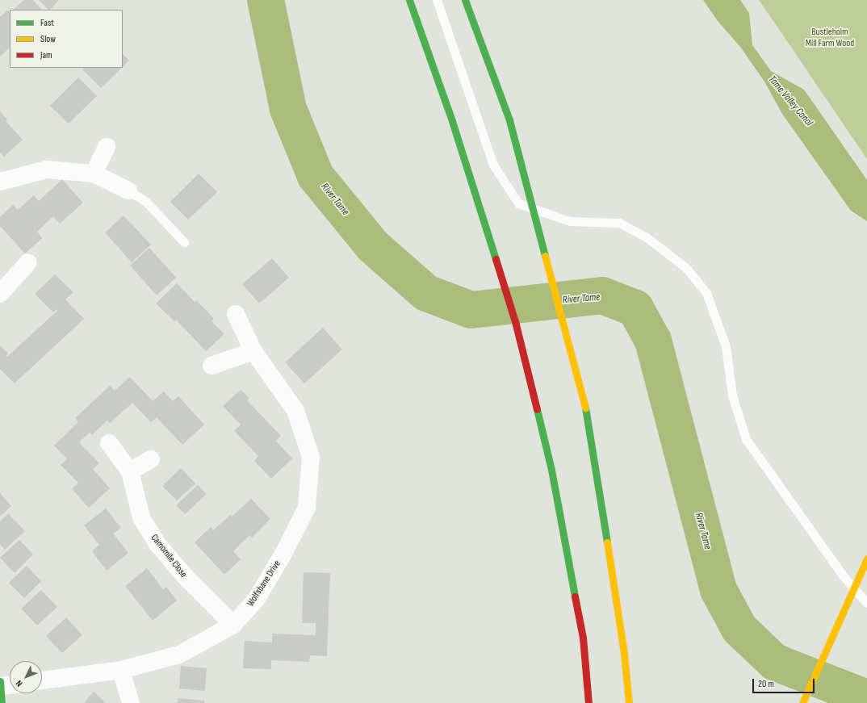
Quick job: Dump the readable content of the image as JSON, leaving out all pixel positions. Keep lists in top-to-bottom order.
{
  "streets": {
    "street": ["Camomile Close", "Wolfsbane Drive"]
  },
  "crossings": [
    ["Camomile Close", "Wolfsbane Drive"]
  ],
  "water": ["Tame Valley Canal", "River Tame"],
  "parks": ["Bustleholm Mill Farm Wood"],
  "legend": ["Fast", "Slow", "Jam"],
  "scale_bar": "20 m",
  "north": "bottom left"
}
